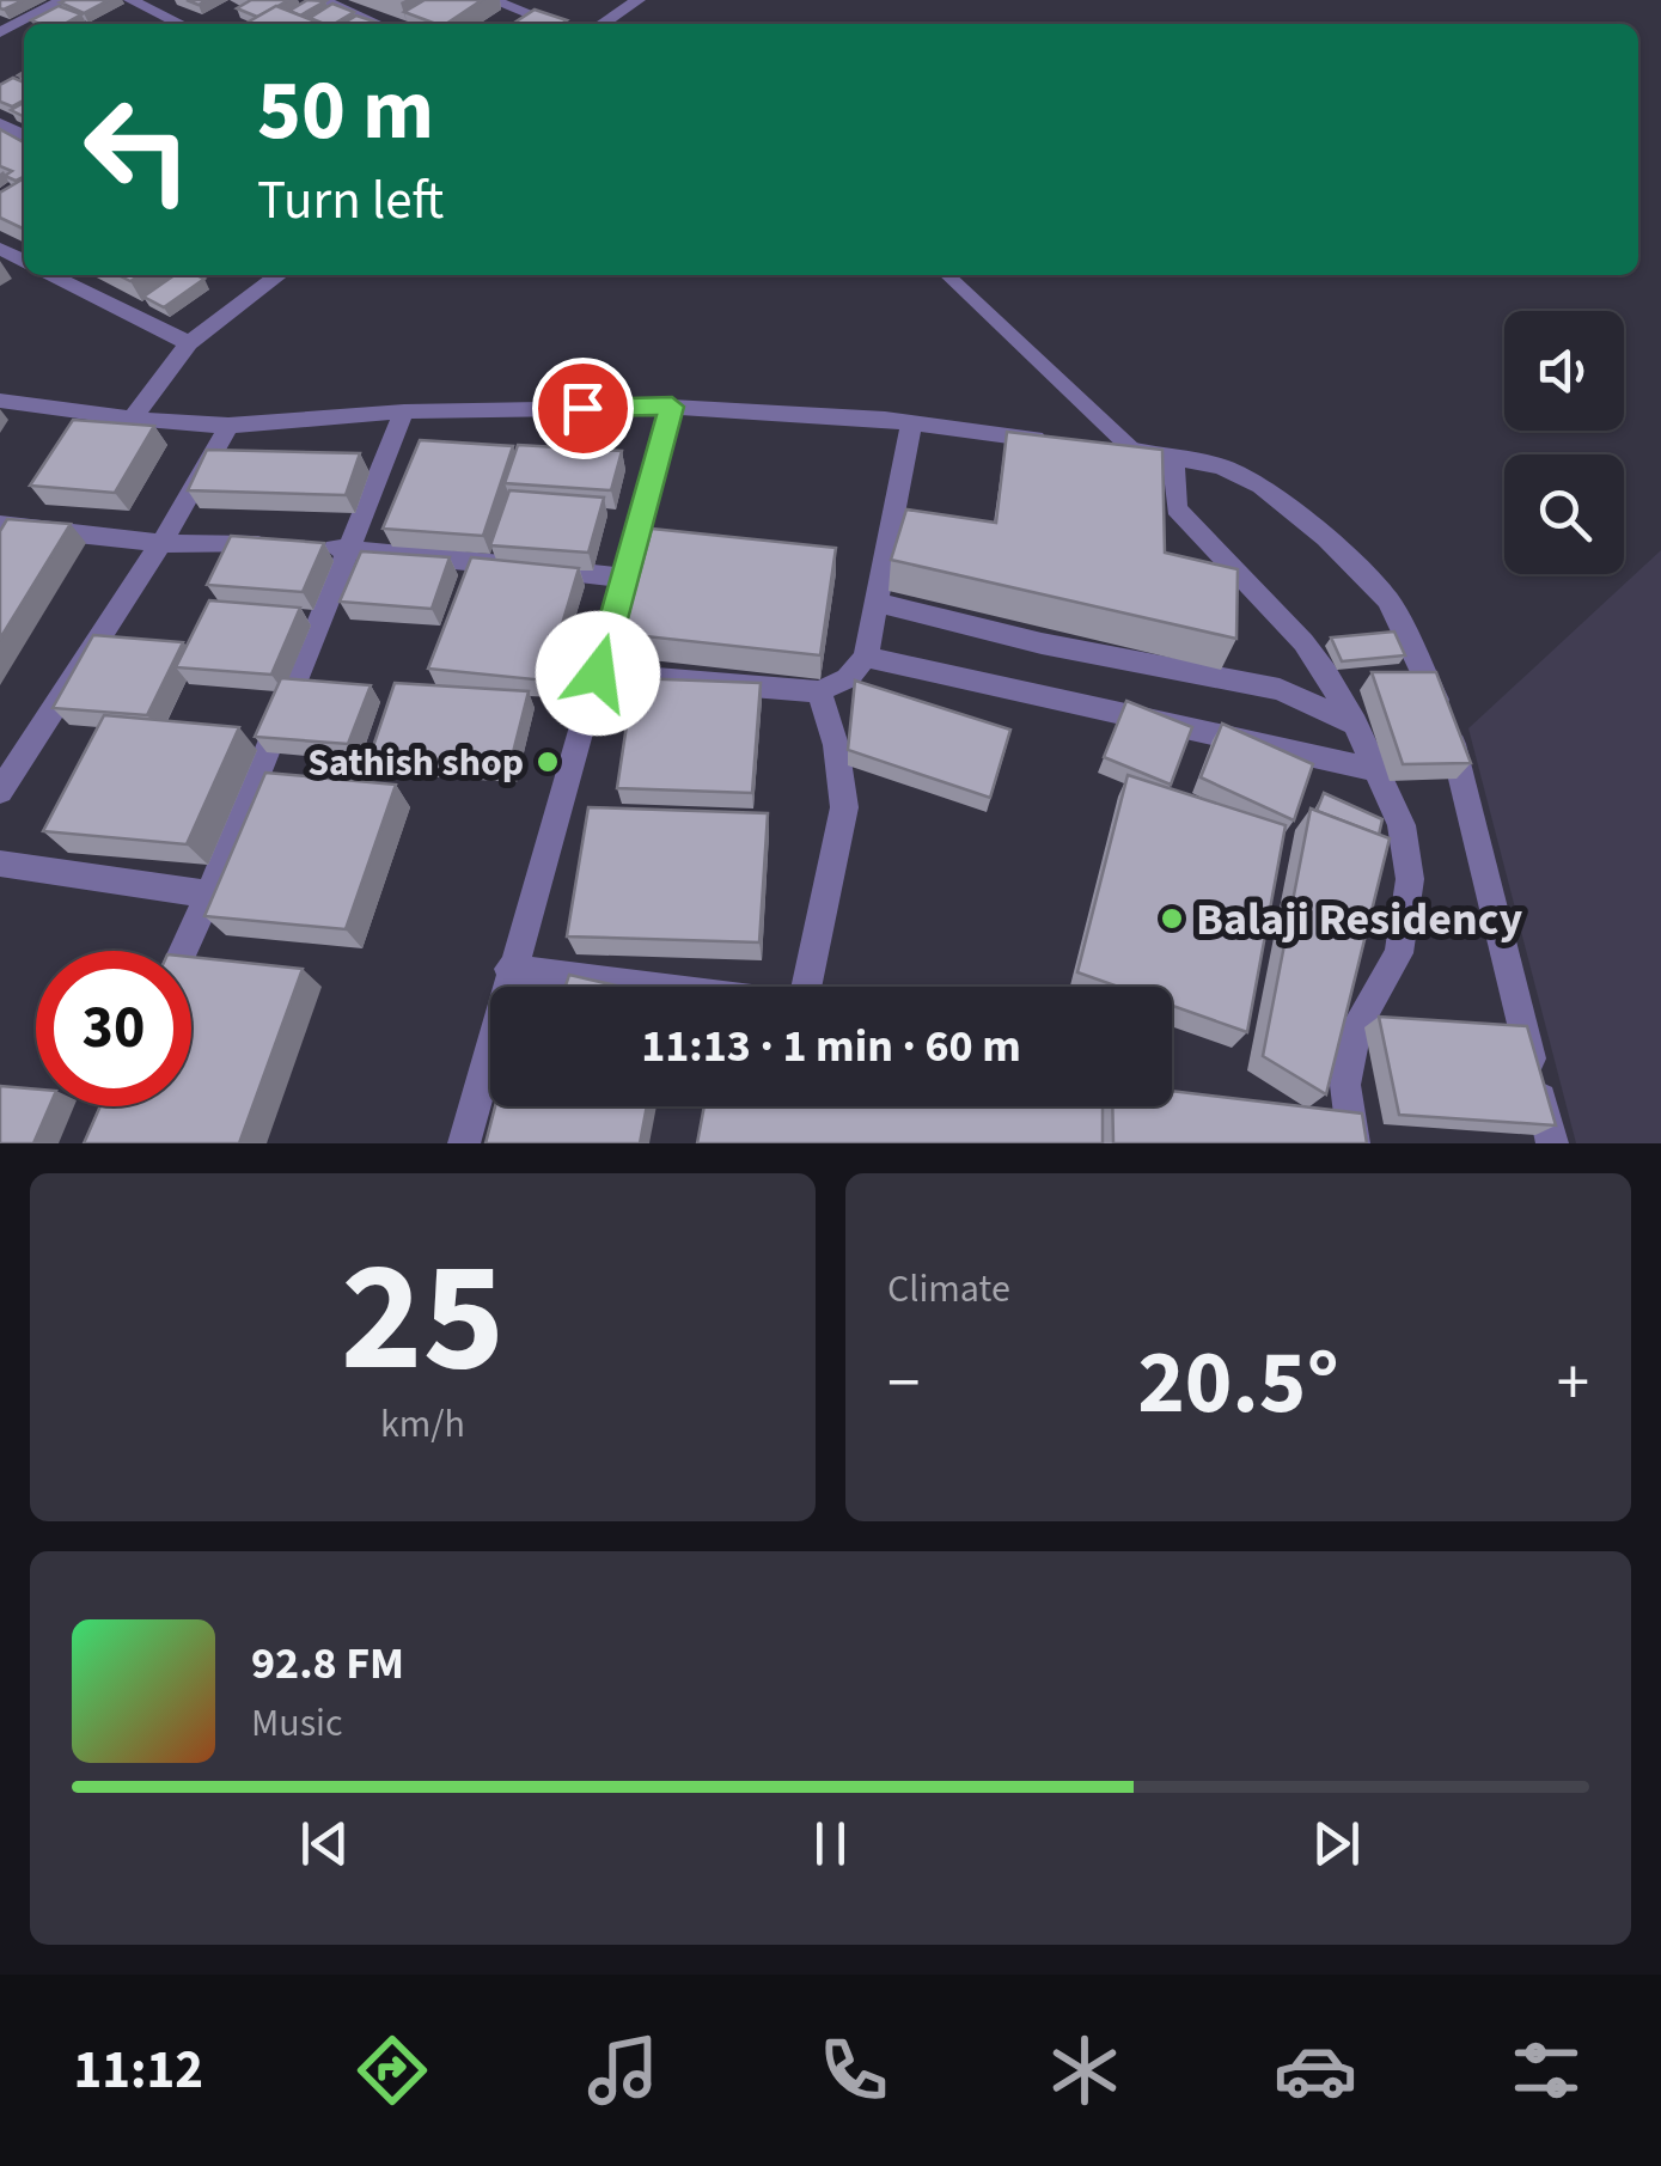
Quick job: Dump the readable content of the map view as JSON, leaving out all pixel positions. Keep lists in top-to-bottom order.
{
  "places": ["Sathish shop", "Balaji Residency"],
  "page": {
    "turn": ["50 m", "Turn left"],
    "limit": "30",
    "trip": "11:13 · 1 min · 60 m",
    "tile": [
      ["25", "km/h"],
      "Climate"
    ],
    "heat": ["−", "20.5°", "+"],
    "song": ["92.8 FM", "Music"],
    "tabs": "11:12"
  }
}
